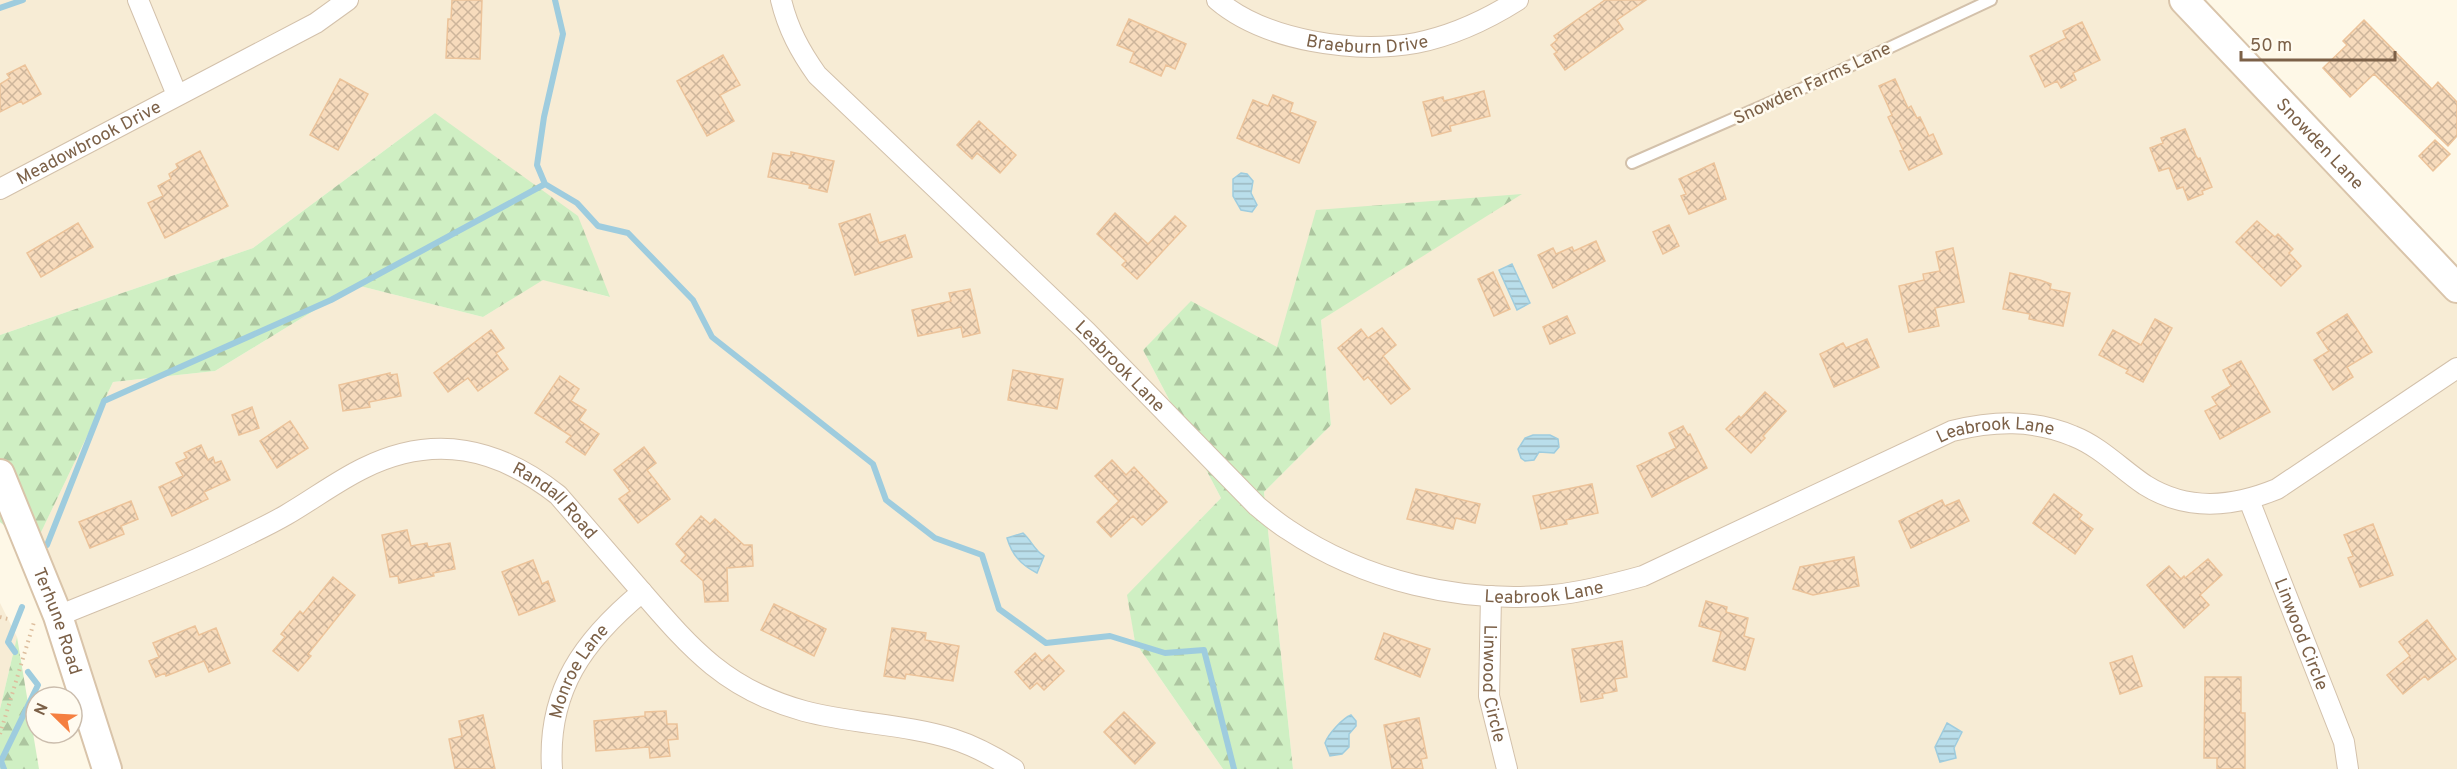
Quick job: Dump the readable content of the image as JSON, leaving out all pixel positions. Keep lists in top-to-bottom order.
{
  "streets": {
    "street": [
      "Braeburn Drive",
      "Meadowbrook Drive",
      "Snowden Lane",
      "Leabrook Lane",
      "Randall Road",
      "Terhune Road",
      "Linwood Circle",
      "Monroe Lane"
    ],
    "lane": ["Snowden Farms Lane"]
  },
  "crossings": [
    ["Leabrook Lane", "Linwood Circle"],
    ["Randall Road", "Terhune Road"],
    ["Randall Road", "Monroe Lane"]
  ],
  "scale_bar": "50 m",
  "north": "top left"
}
